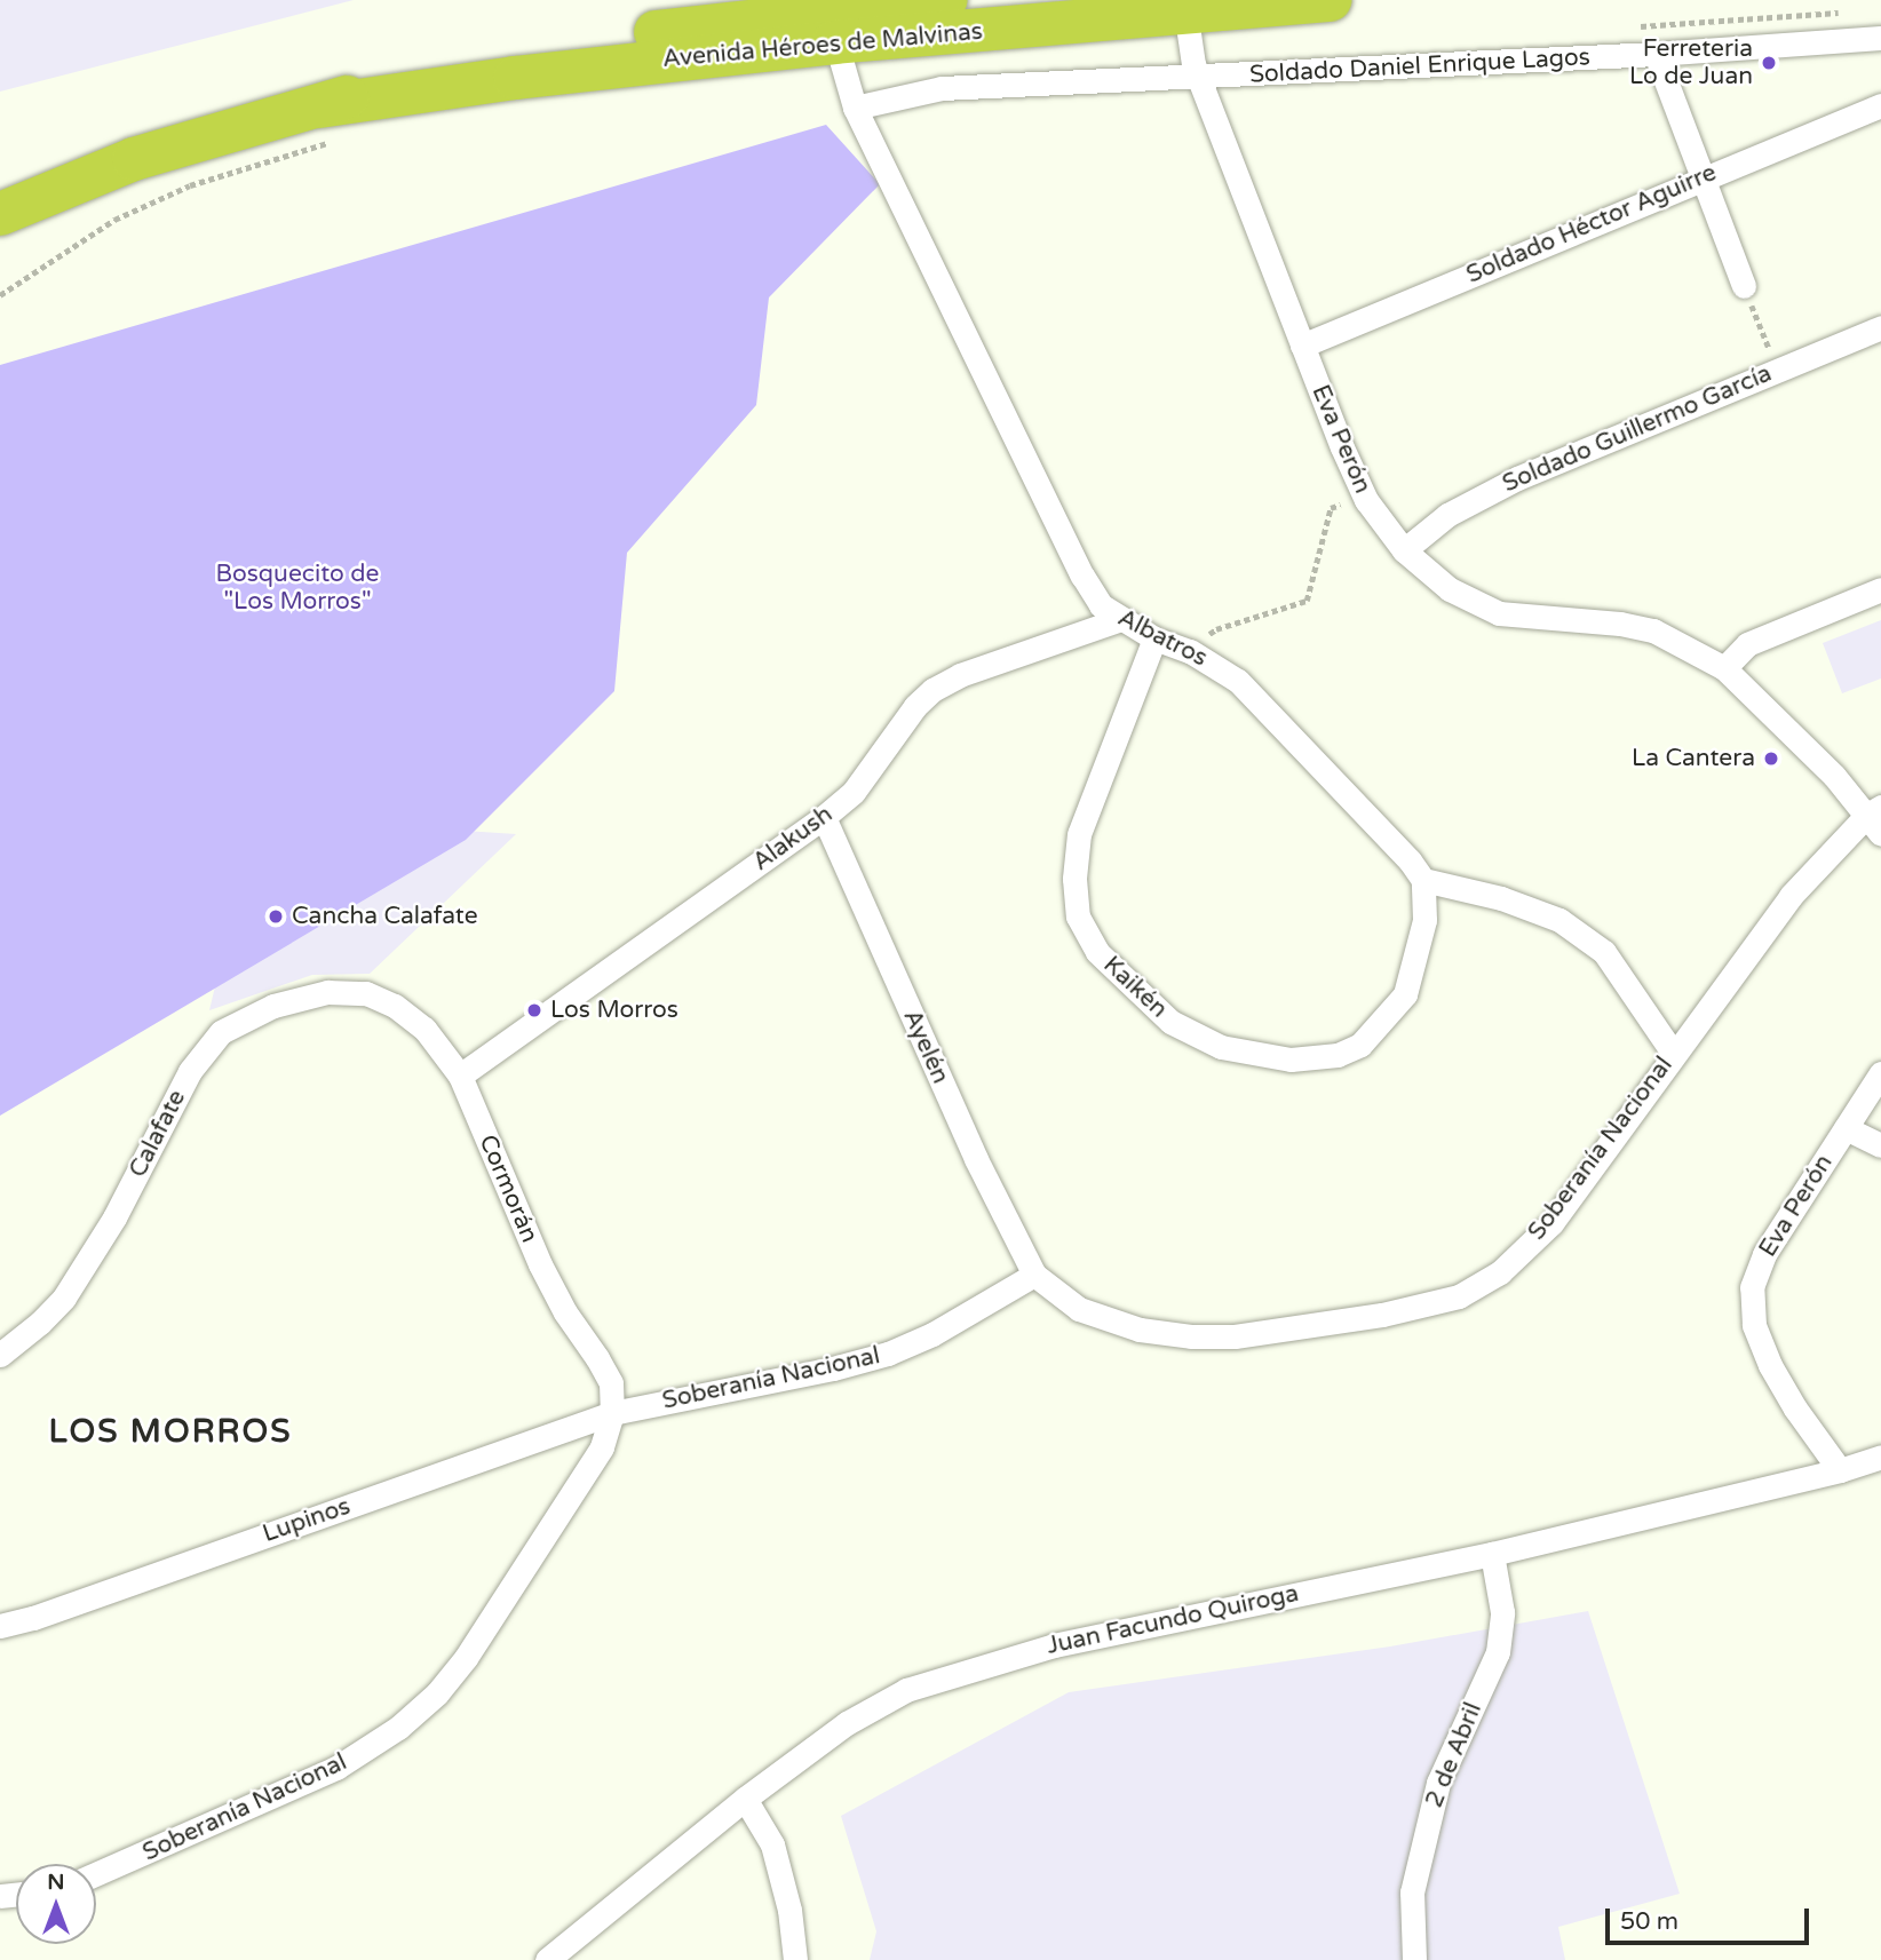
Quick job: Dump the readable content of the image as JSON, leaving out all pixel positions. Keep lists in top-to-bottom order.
{
  "streets": {
    "highway": ["Avenida Héroes de Malvinas"],
    "street": [
      "Soldado Daniel Enrique Lagos",
      "Soldado Héctor Aguirre",
      "Soldado Guillermo García",
      "Eva Perón",
      "Albatros",
      "Alakush",
      "Kaikén",
      "Ayelén",
      "Calafate",
      "Soberanía Nacional",
      "Cormorán",
      "Lupinos",
      "Juan Facundo Quiroga",
      "2 de Abril"
    ]
  },
  "crossings": [
    ["Avenida Héroes de Malvinas", "Eva Perón"],
    ["Avenida Héroes de Malvinas", "Albatros"],
    ["Soldado Daniel Enrique Lagos", "Eva Perón"],
    ["Soldado Daniel Enrique Lagos", "Albatros"],
    ["Soldado Héctor Aguirre", "Eva Perón"],
    ["Soldado Guillermo García", "Eva Perón"],
    ["Eva Perón", "Soberanía Nacional"],
    ["Eva Perón", "Juan Facundo Quiroga"],
    ["Albatros", "Alakush"],
    ["Albatros", "Kaikén"],
    ["Alakush", "Ayelén"],
    ["Alakush", "Cormorán"],
    ["Ayelén", "Soberanía Nacional"],
    ["Calafate", "Cormorán"],
    ["Soberanía Nacional", "Cormorán"],
    ["Soberanía Nacional", "Lupinos"],
    ["Cormorán", "Lupinos"],
    ["Juan Facundo Quiroga", "2 de Abril"]
  ],
  "districts": ["LOS MORROS"],
  "parks": ["Bosquecito de \"Los Morros\""],
  "places": [
    "Ferreteria Lo de Juan",
    "La Cantera",
    "Cancha Calafate",
    "Los Morros"
  ],
  "scale_bar": "50 m",
  "north": "top"
}
